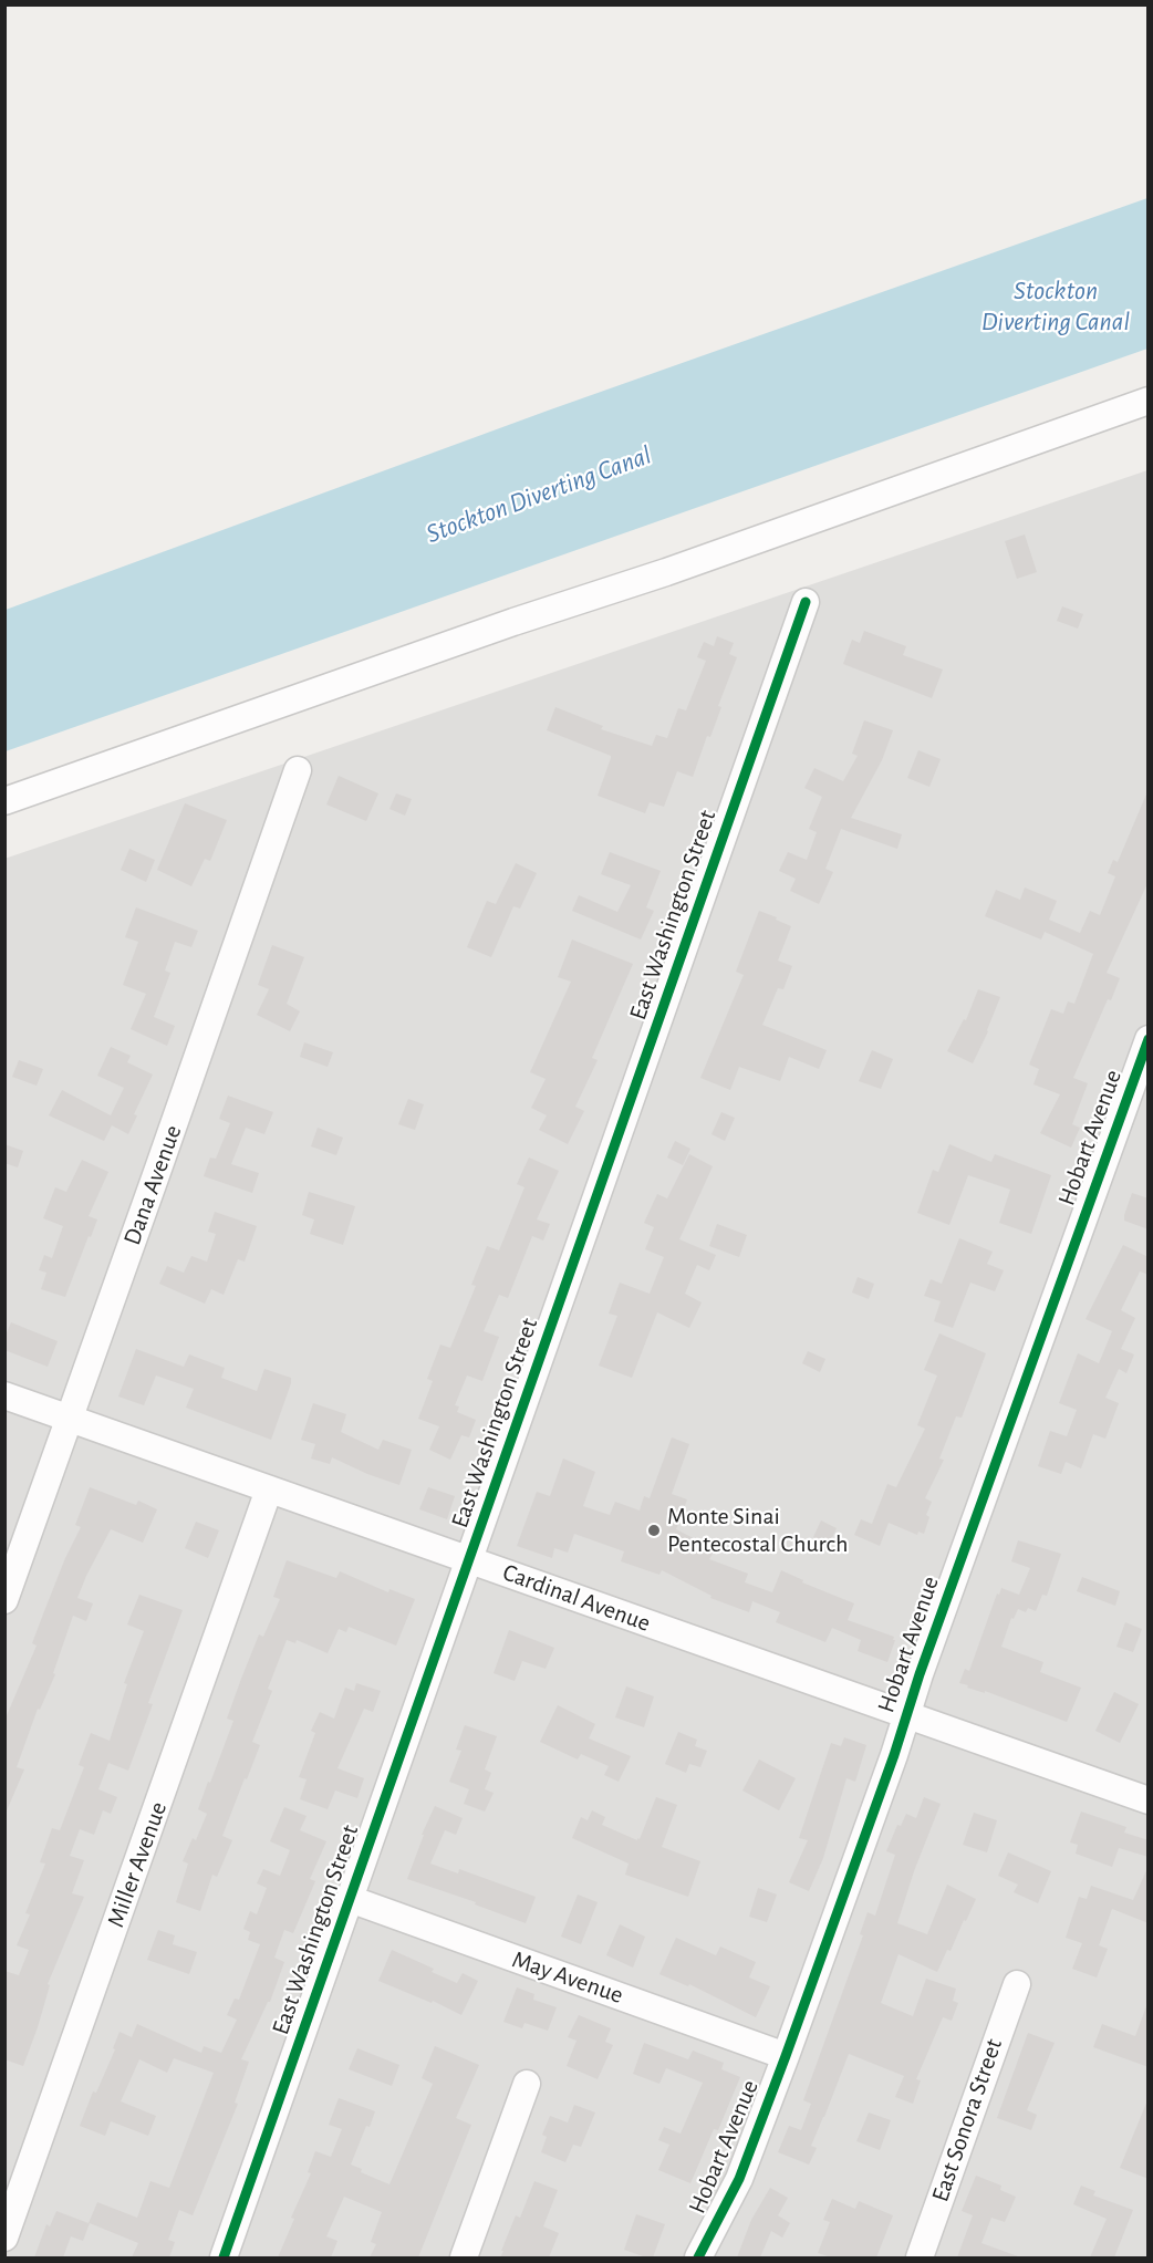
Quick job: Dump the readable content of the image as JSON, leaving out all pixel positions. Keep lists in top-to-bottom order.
{
  "streets": {
    "street": [
      "East Washington Street",
      "Hobart Avenue",
      "Dana Avenue",
      "Cardinal Avenue",
      "Miller Avenue",
      "May Avenue",
      "East Sonora Street"
    ]
  },
  "crossings": [
    ["East Washington Street", "Cardinal Avenue"],
    ["East Washington Street", "May Avenue"],
    ["Hobart Avenue", "Cardinal Avenue"],
    ["Hobart Avenue", "May Avenue"],
    ["Dana Avenue", "Cardinal Avenue"],
    ["Cardinal Avenue", "Miller Avenue"]
  ],
  "water": ["Stockton Diverting Canal"],
  "places": ["Monte Sinai Pentecostal Church"]
}
